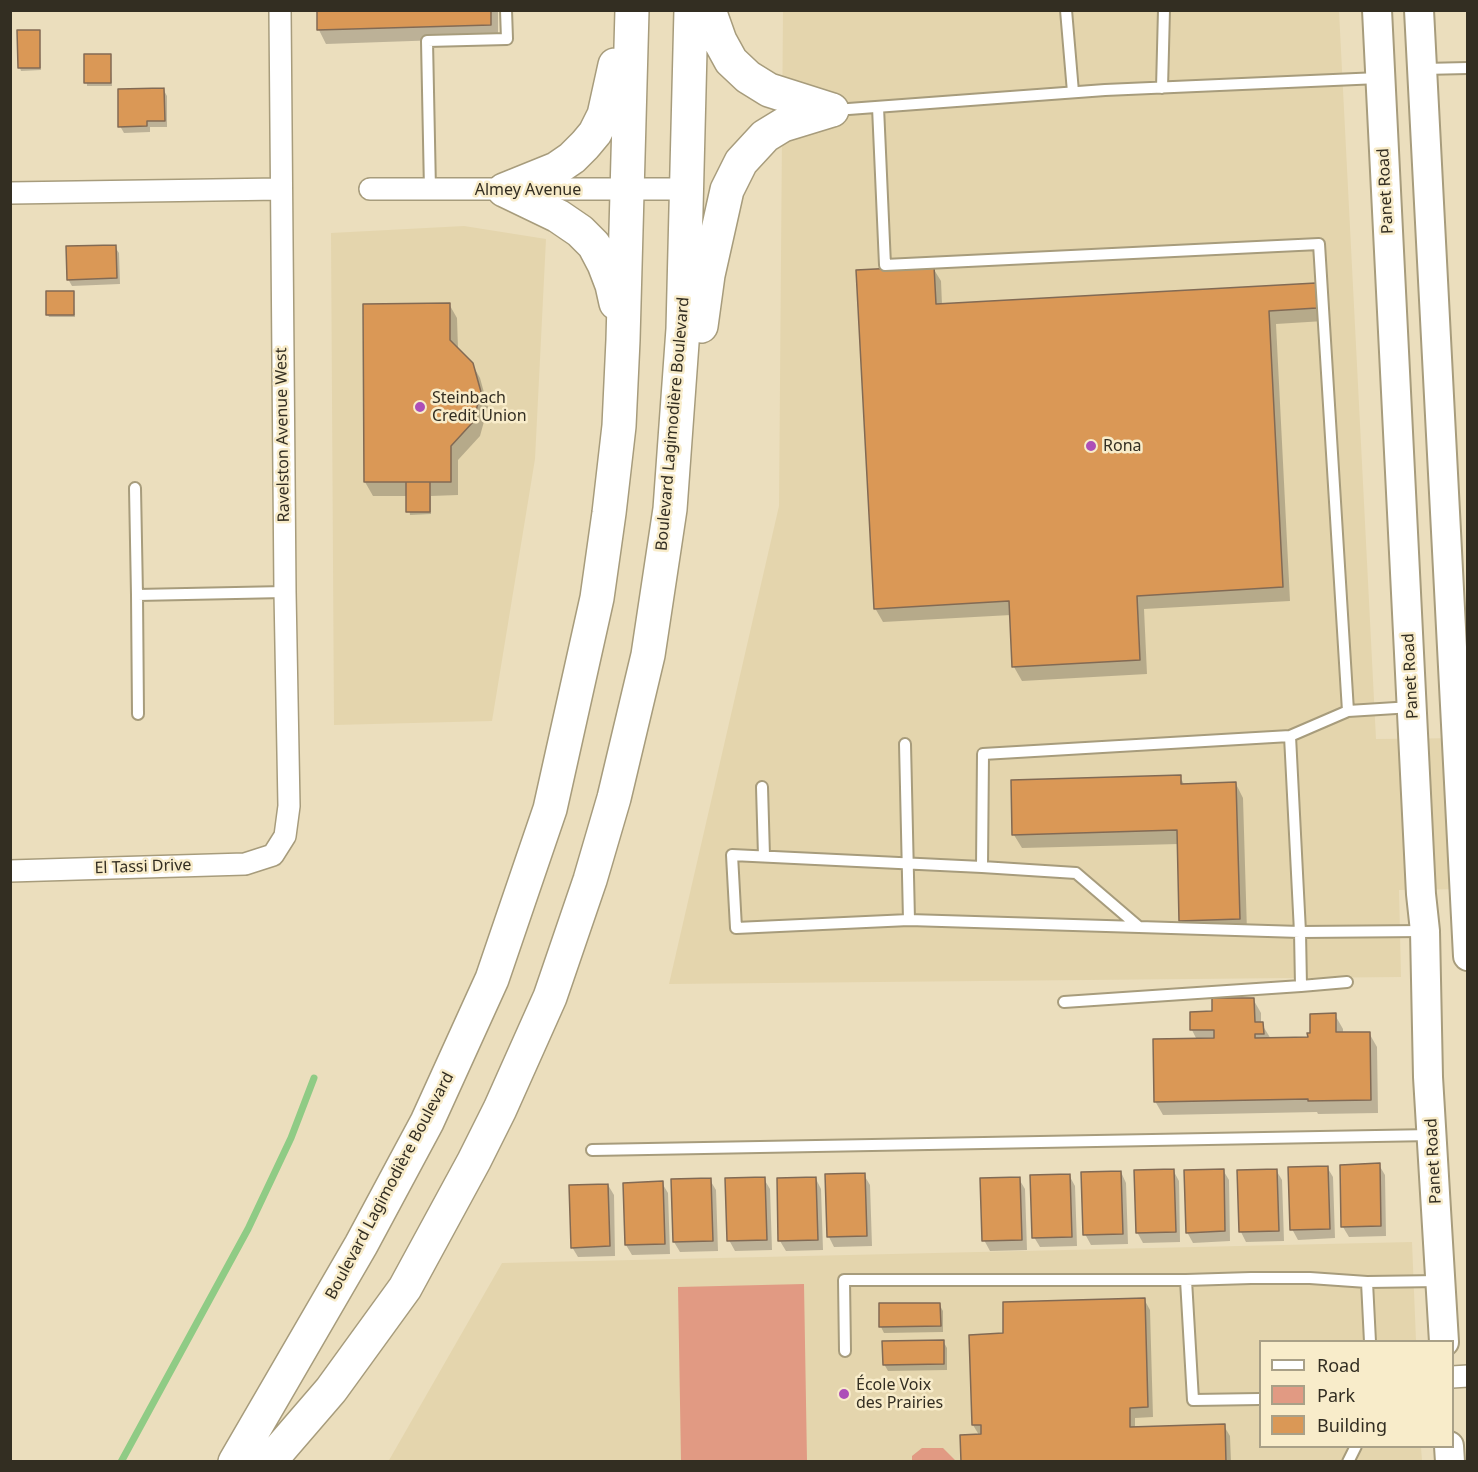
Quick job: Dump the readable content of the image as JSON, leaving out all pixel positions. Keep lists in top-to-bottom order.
{
  "streets": {
    "main road": ["Boulevard Lagimodière Boulevard"],
    "street": [
      "Almey Avenue",
      "Panet Road",
      "Ravelston Avenue West",
      "El Tassi Drive"
    ]
  },
  "crossings": [
    ["Almey Avenue", "Boulevard Lagimodière Boulevard"],
    ["Ravelston Avenue West", "El Tassi Drive"]
  ],
  "places": ["Steinbach Credit Union", "Rona", "École Voix des Prairies"],
  "legend": ["Road", "Park", "Building"]
}
